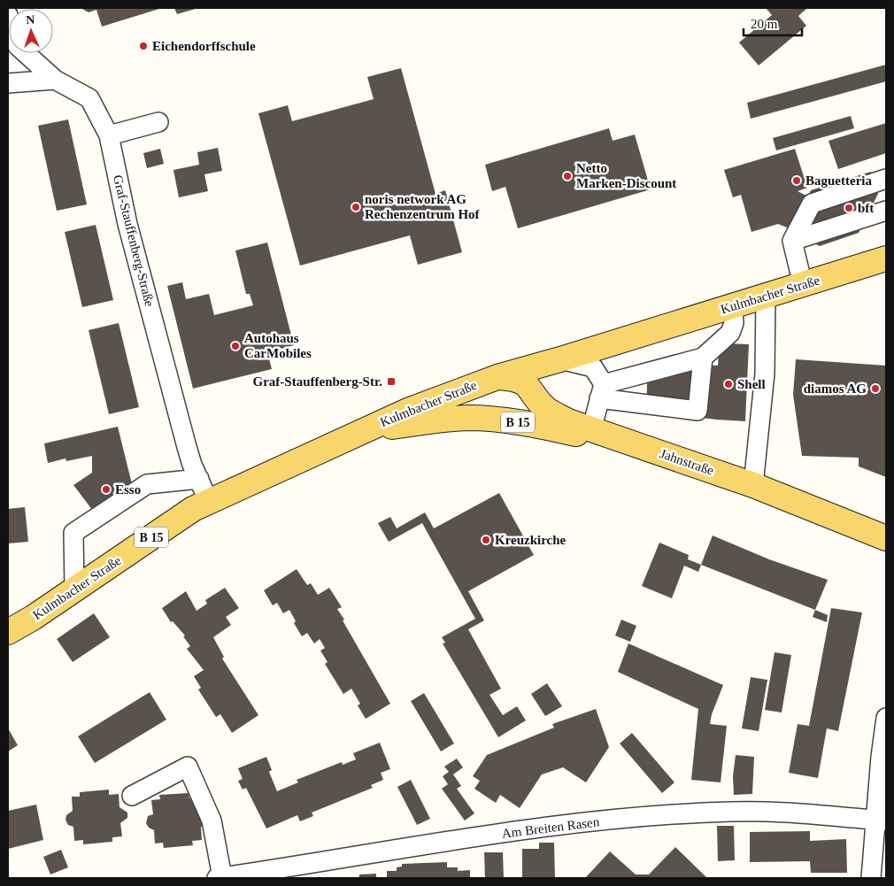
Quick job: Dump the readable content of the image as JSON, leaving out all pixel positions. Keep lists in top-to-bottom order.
{
  "streets": {
    "main road": ["Kulmbacher Straße", "B 15", "Jahnstraße"],
    "street": ["Graf-Stauffenberg-Straße", "Am Breiten Rasen"]
  },
  "crossings": [
    ["Graf-Stauffenberg-Straße", "Kulmbacher Straße"],
    ["Kulmbacher Straße", "B 15"],
    ["Kulmbacher Straße", "Jahnstraße"],
    ["B 15", "Jahnstraße"]
  ],
  "places": {
    "other": [
      "Eichendorffschule",
      "Netto Marken-Discount",
      "Baguetteria",
      "noris network AG Rechenzentrum Hof",
      "bft",
      "Autohaus CarMobiles",
      "Shell",
      "diamos AG",
      "Esso",
      "Kreuzkirche"
    ],
    "transit": ["Graf-Stauffenberg-Str."]
  },
  "scale_bar": "20 m",
  "north": "top"
}
